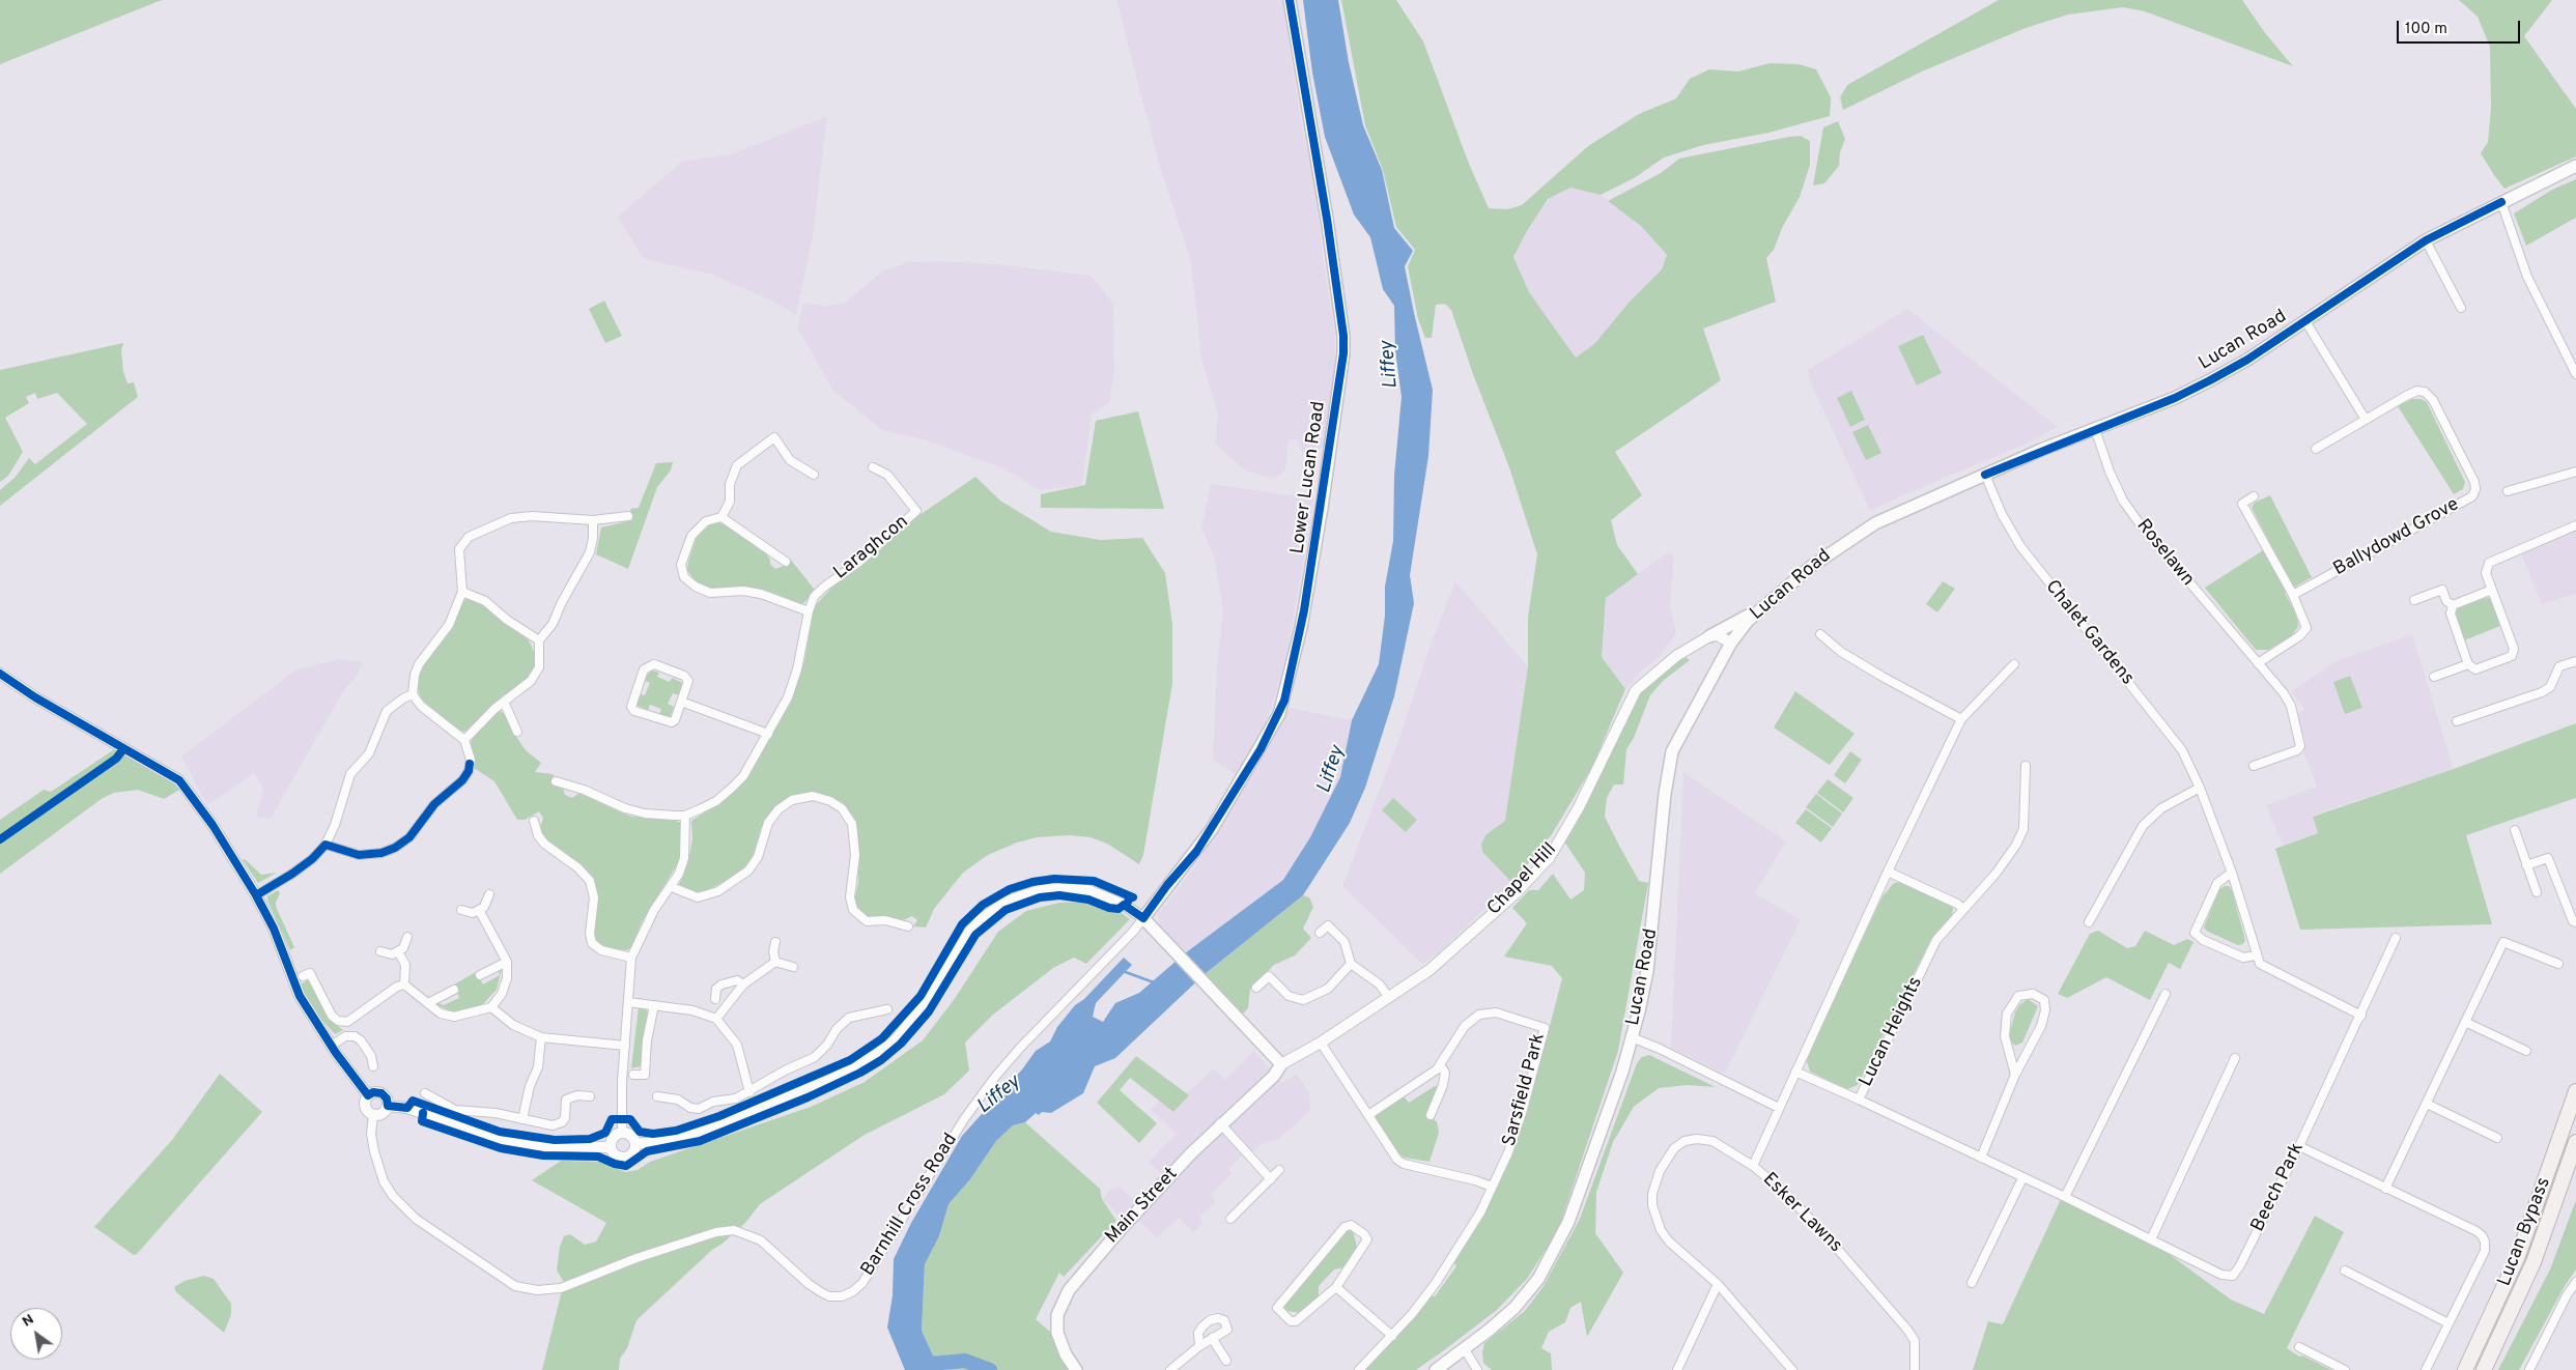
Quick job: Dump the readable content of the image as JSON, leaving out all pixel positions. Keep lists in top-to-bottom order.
{
  "streets": {
    "highway": ["Lucan Bypass"],
    "main road": ["Lucan Road", "Lower Lucan Road", "Main Street"],
    "street": [
      "Ballydowd Grove",
      "Laraghcon",
      "Roselawn",
      "Chalet Gardens",
      "Chapel Hill",
      "Lucan Heights",
      "Sarsfield Park",
      "Beech Park",
      "Barnhill Cross Road",
      "Esker Lawns"
    ]
  },
  "crossings": [
    ["Lucan Road", "Roselawn"],
    ["Lucan Road", "Chalet Gardens"],
    ["Lower Lucan Road", "Barnhill Cross Road"],
    ["Chapel Hill", "Main Street"],
    ["Lucan Heights", "Beech Park"]
  ],
  "water": ["Liffey"],
  "scale_bar": "100 m",
  "north": "top left"
}
